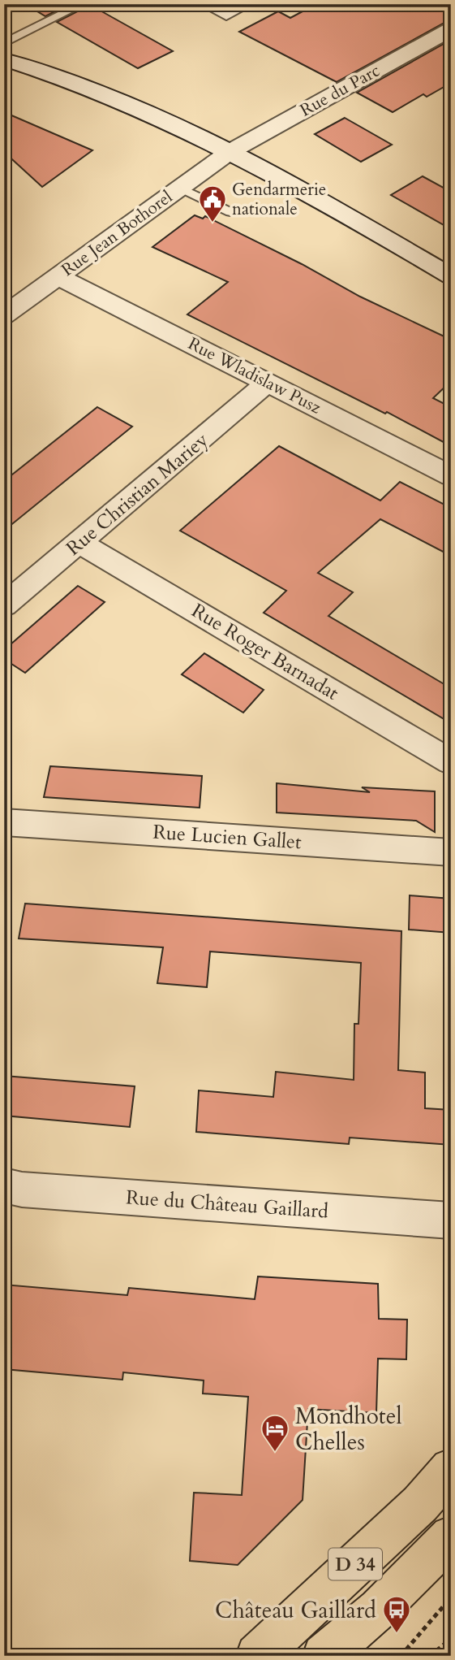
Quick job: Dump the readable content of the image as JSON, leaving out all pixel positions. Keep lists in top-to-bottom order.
{
  "streets": {
    "main road": ["D 34"],
    "street": [
      "Rue du Parc",
      "Rue Jean Bothorel",
      "Rue Wladislaw Pusz",
      "Rue Christian Mariey",
      "Rue Roger Barnadat",
      "Rue Lucien Gallet",
      "Rue du Château Gaillard"
    ]
  },
  "crossings": [
    ["Rue du Parc", "Rue Jean Bothorel"],
    ["Rue Jean Bothorel", "Rue Wladislaw Pusz"],
    ["Rue Wladislaw Pusz", "Rue Christian Mariey"],
    ["Rue Christian Mariey", "Rue Roger Barnadat"]
  ],
  "places": {
    "public building": ["Gendarmerie nationale"],
    "hotel": ["Mondhotel Chelles"],
    "bus stop": ["Château Gaillard"]
  }
}
